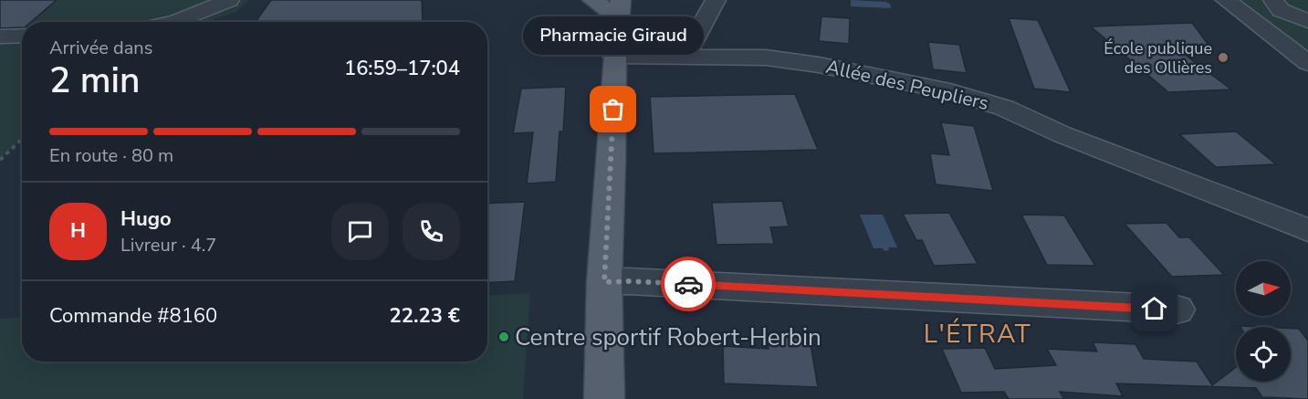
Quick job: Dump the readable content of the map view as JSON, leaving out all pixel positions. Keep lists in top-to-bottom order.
{
  "streets": {
    "street": ["Allée des Peupliers"]
  },
  "districts": ["L'ÉTRAT"],
  "places": ["École publique des Ollières", "Pharmacie Giraud", "Centre sportif Robert-Herbin"],
  "north": "right",
  "page": {
    "bubble": "Pharmacie Giraud",
    "heading": ["2 min", "Arrivée dans", "16:59–17:04"],
    "panel": [
      "Hugo",
      "Livreur · 4.7",
      "Commande #8160",
      "22.23 €"
    ],
    "bar": "En route · 80 m",
    "round": "H"
  }
}
